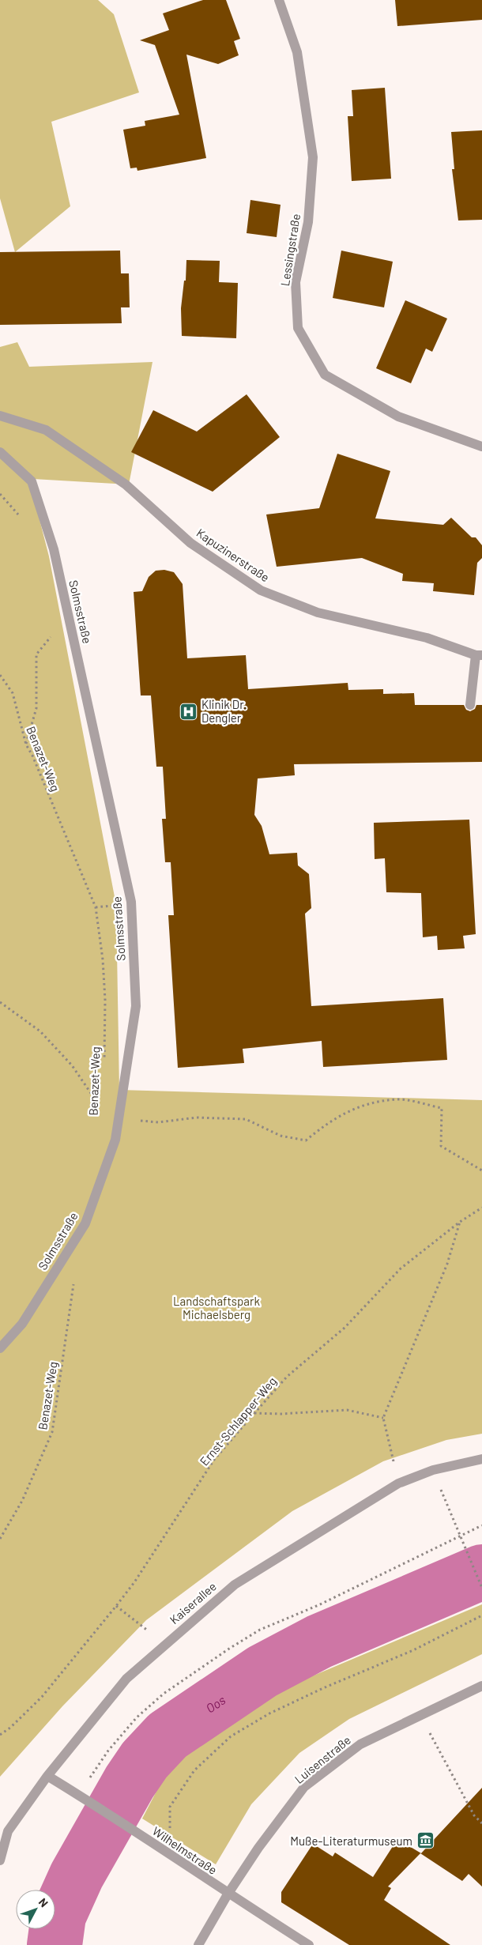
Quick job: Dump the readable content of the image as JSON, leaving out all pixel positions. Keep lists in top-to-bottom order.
{
  "streets": {
    "street": [
      "Lessingstraße",
      "Kapuzinerstraße",
      "Solmsstraße",
      "Kaiserallee",
      "Luisenstraße",
      "Wilhelmstraße"
    ],
    "path": ["Benazet-Weg", "Ernst-Schlapper-Weg"]
  },
  "crossings": [
    ["Kaiserallee", "Wilhelmstraße"],
    ["Luisenstraße", "Wilhelmstraße"]
  ],
  "water": ["Oos"],
  "parks": ["Landschaftspark Michaelsberg"],
  "places": {
    "hospital": ["Klinik Dr. Dengler"],
    "museum": ["Muße-Literaturmuseum"]
  },
  "north": "top right"
}
